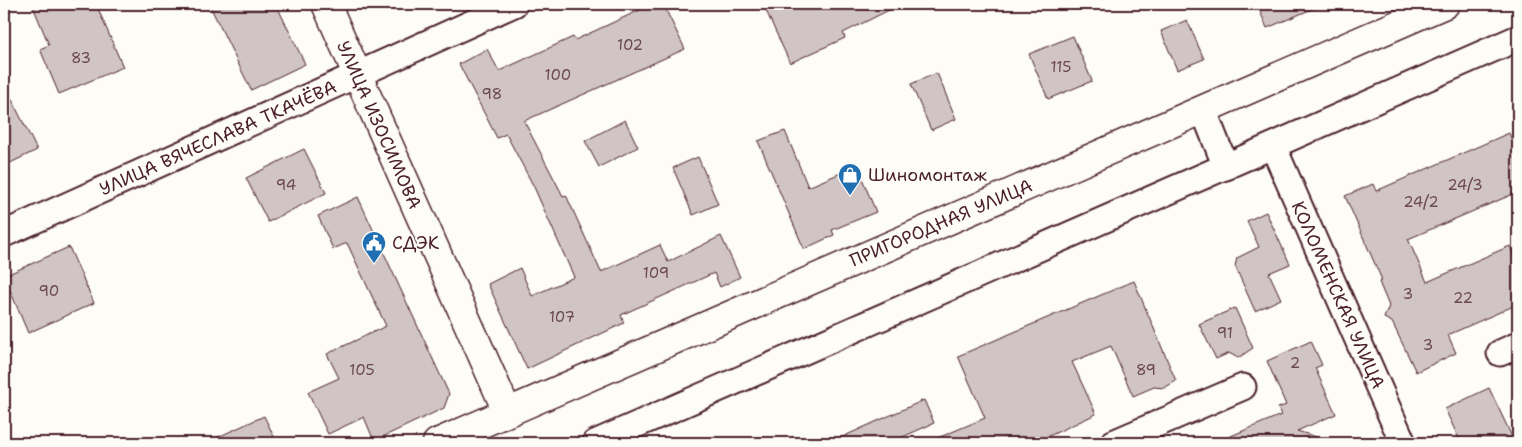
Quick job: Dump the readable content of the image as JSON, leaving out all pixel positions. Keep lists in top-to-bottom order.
{
  "streets": {
    "street": [
      "УЛИЦА ИЗОСИМОВА",
      "УЛИЦА ВЯЧЕСЛАВА ТКАЧЁВА",
      "ПРИГОРОДНАЯ УЛИЦА",
      "КОЛОМЕНСКАЯ УЛИЦА"
    ]
  },
  "crossings": [
    ["УЛИЦА ИЗОСИМОВА", "УЛИЦА ВЯЧЕСЛАВА ТКАЧЁВА"],
    ["УЛИЦА ИЗОСИМОВА", "ПРИГОРОДНАЯ УЛИЦА"]
  ],
  "places": {
    "shop": ["Шиномонтаж"],
    "public building": ["СДЭК"]
  },
  "house_numbers": [
    "102",
    "83",
    "115",
    "100",
    "98",
    "94",
    "24/3",
    "24/2",
    "109",
    "90",
    "3",
    "22",
    "107",
    "91",
    "3",
    "2",
    "105",
    "89"
  ]
}
